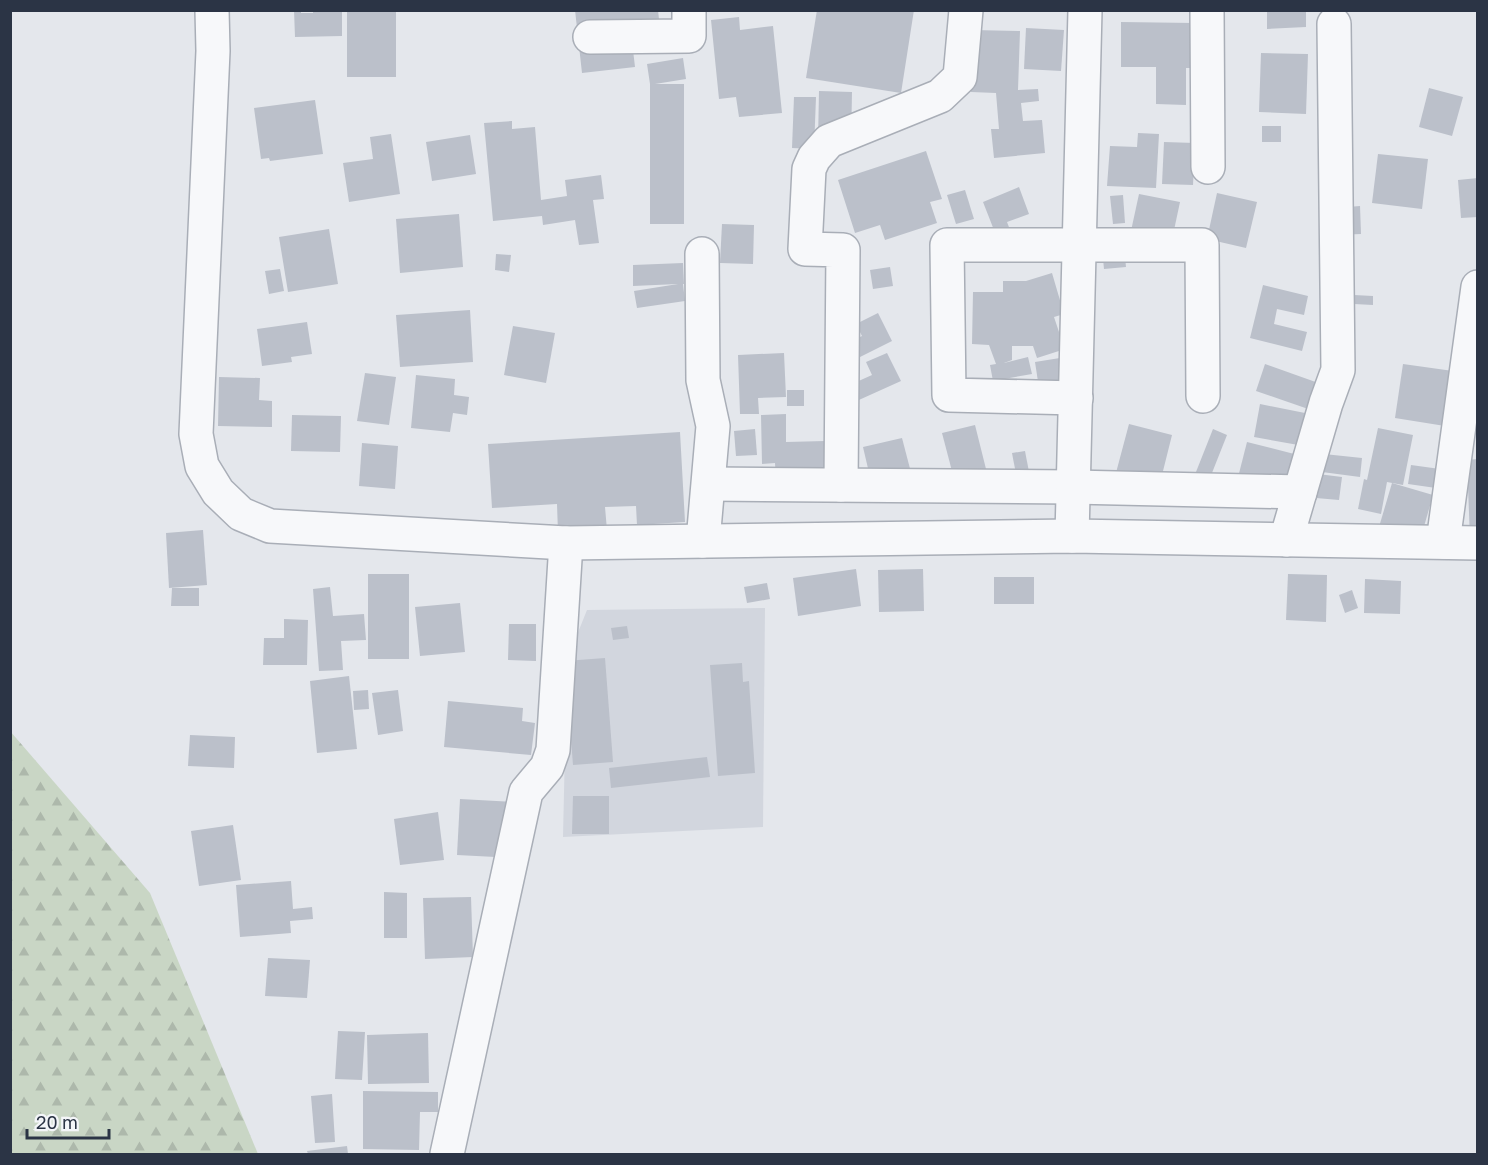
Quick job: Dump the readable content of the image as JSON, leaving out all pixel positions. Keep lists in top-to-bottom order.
{
  "scale_bar": "20 m"
}
